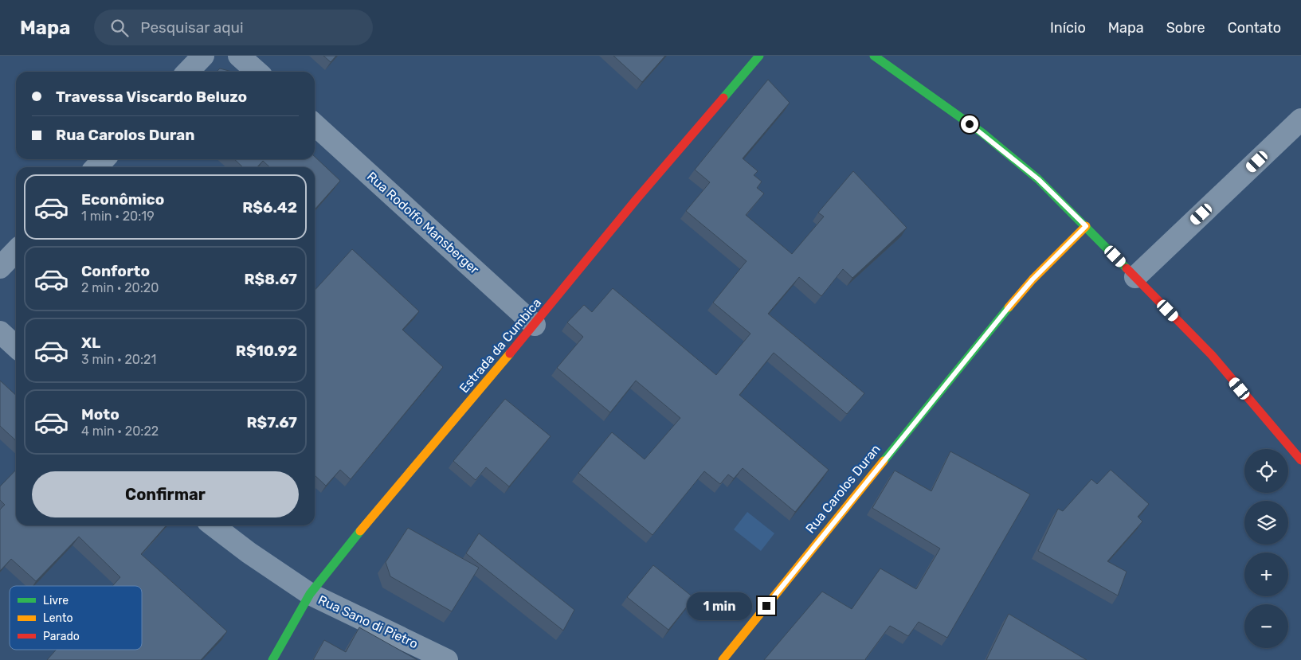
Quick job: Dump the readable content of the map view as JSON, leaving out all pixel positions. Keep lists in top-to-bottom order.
{
  "streets": {
    "street": [
      "Rua Rodolfo Mansberger",
      "Estrada da Cumbica",
      "Rua Carolos Duran",
      "Rua Sano di Pietro"
    ]
  },
  "crossings": [
    ["Rua Rodolfo Mansberger", "Estrada da Cumbica"],
    ["Estrada da Cumbica", "Rua Sano di Pietro"]
  ],
  "legend": ["Livre", "Lento", "Parado"],
  "page": {
    "header": "Mapa",
    "search": "Pesquisar aqui",
    "nav": [
      "Início",
      "Mapa",
      "Sobre",
      "Contato"
    ],
    "banner": ["Travessa Viscardo Beluzo", "Rua Carolos Duran"],
    "list": [
      {
        "name": "Econômico",
        "note": "1 min · 20:19",
        "value": "R$6.42"
      },
      {
        "name": "Conforto",
        "note": "2 min · 20:20",
        "value": "R$8.67"
      },
      {
        "name": "XL",
        "note": "3 min · 20:21",
        "value": "R$10.92"
      },
      {
        "name": "Moto",
        "note": "4 min · 20:22",
        "value": "R$7.67"
      }
    ],
    "map_buttons": ["+", "−"],
    "buttons": "Confirmar",
    "bubble": "1 min"
  }
}
